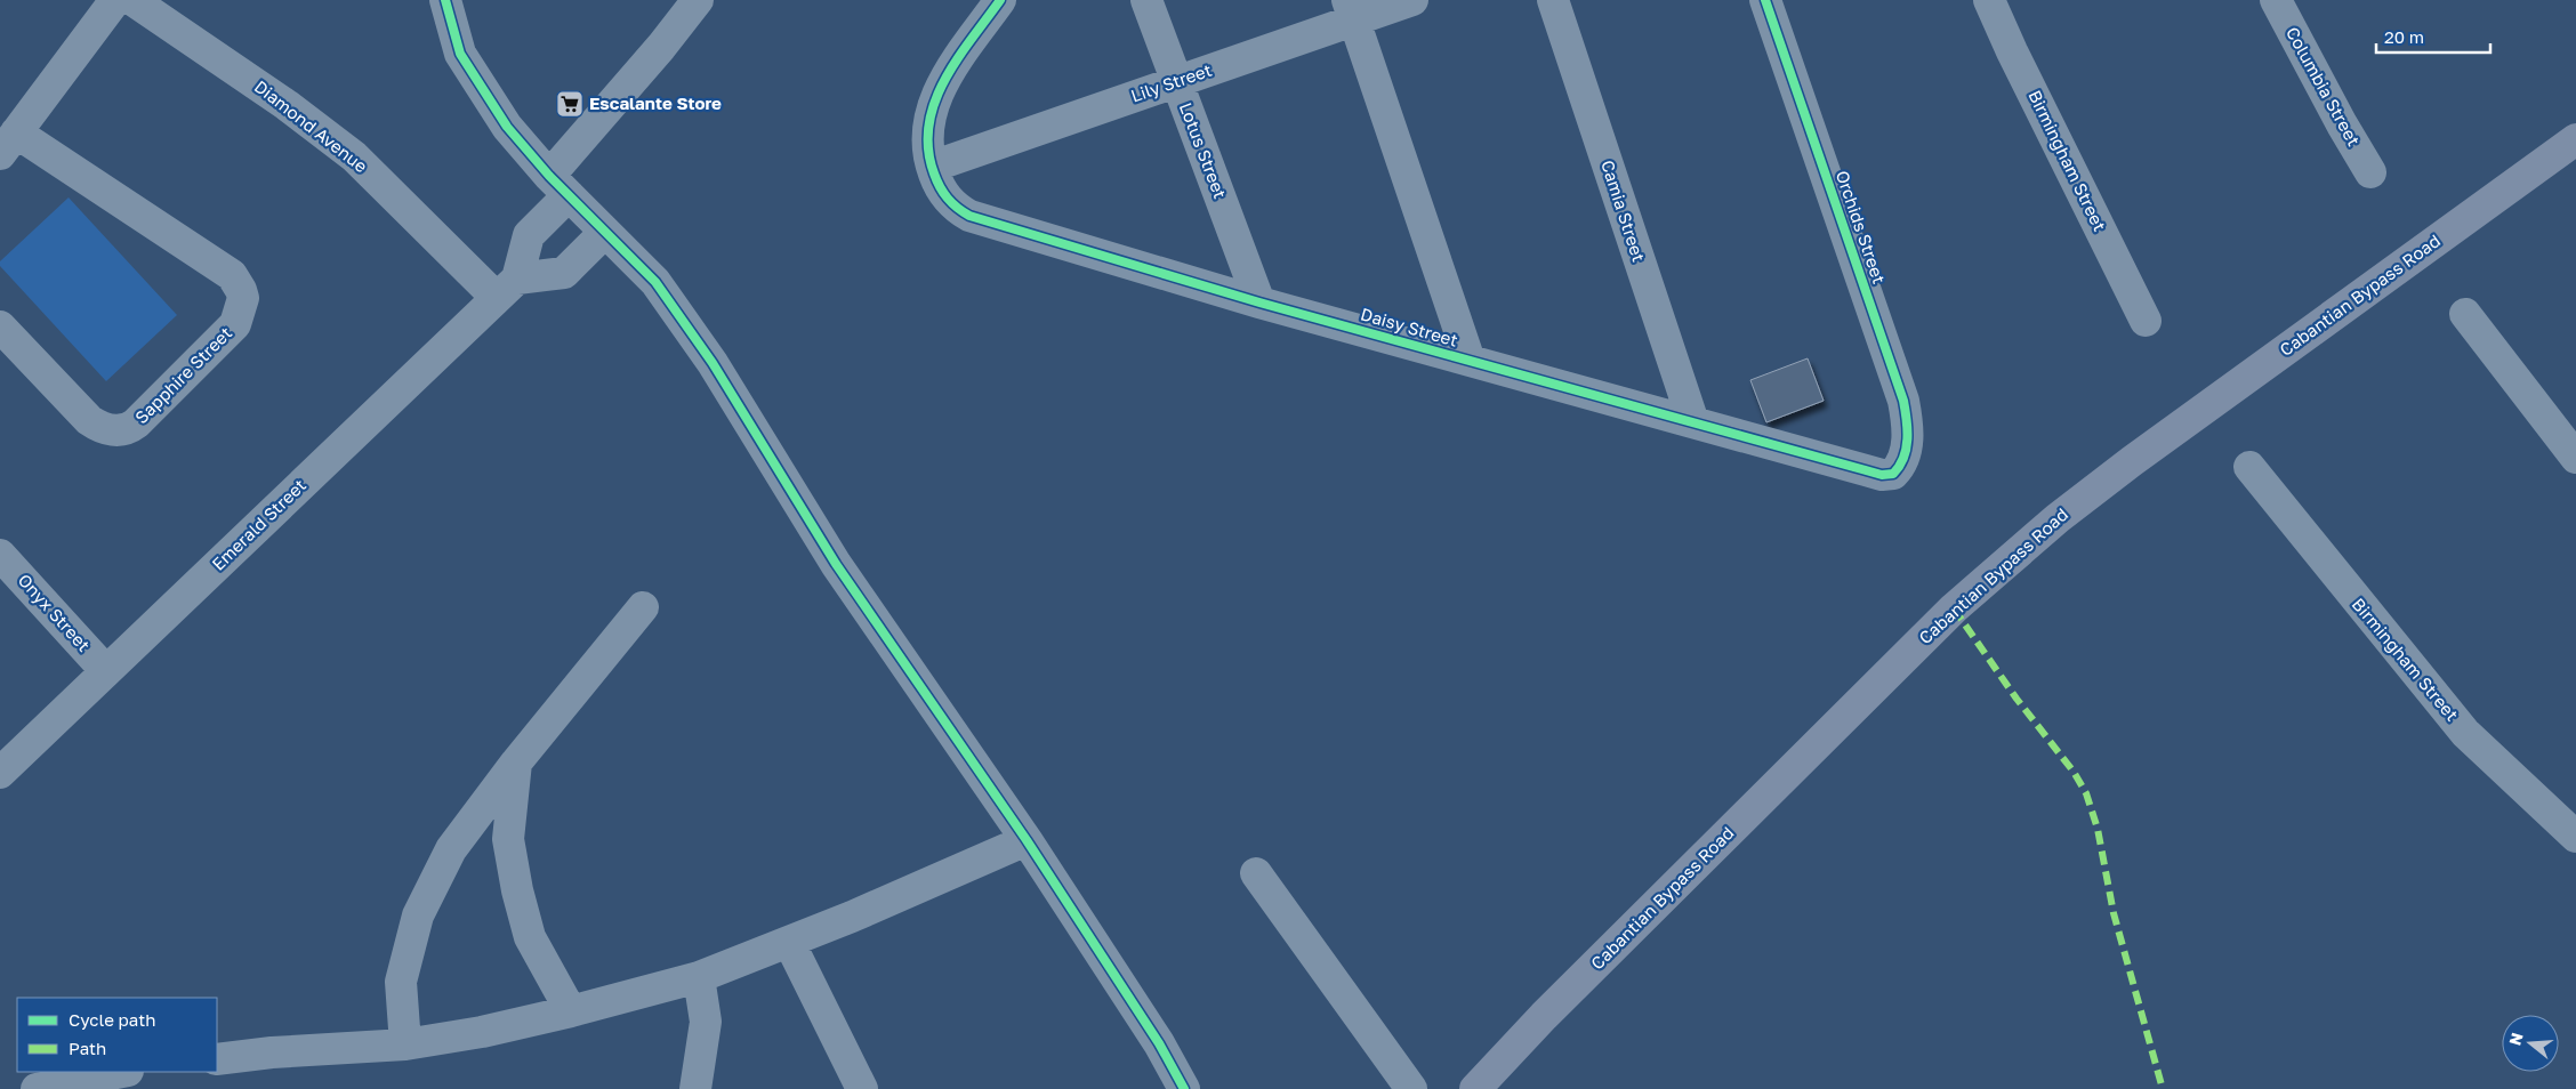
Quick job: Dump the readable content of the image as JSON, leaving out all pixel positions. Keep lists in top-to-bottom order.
{
  "streets": {
    "main road": ["Cabantian Bypass Road"],
    "street": [
      "Lily Street",
      "Columbia Street",
      "Diamond Avenue",
      "Lotus Street",
      "Birmingham Street",
      "Camia Street",
      "Orchids Street",
      "Daisy Street",
      "Sapphire Street",
      "Emerald Street",
      "Onyx Street"
    ]
  },
  "crossings": [
    ["Lily Street", "Lotus Street"],
    ["Lily Street", "Daisy Street"],
    ["Diamond Avenue", "Emerald Street"],
    ["Lotus Street", "Daisy Street"],
    ["Camia Street", "Daisy Street"],
    ["Orchids Street", "Daisy Street"],
    ["Emerald Street", "Onyx Street"]
  ],
  "places": {
    "supermarket": ["Escalante Store"]
  },
  "legend": ["Cycle path", "Path"],
  "scale_bar": "20 m",
  "north": "left"
}
